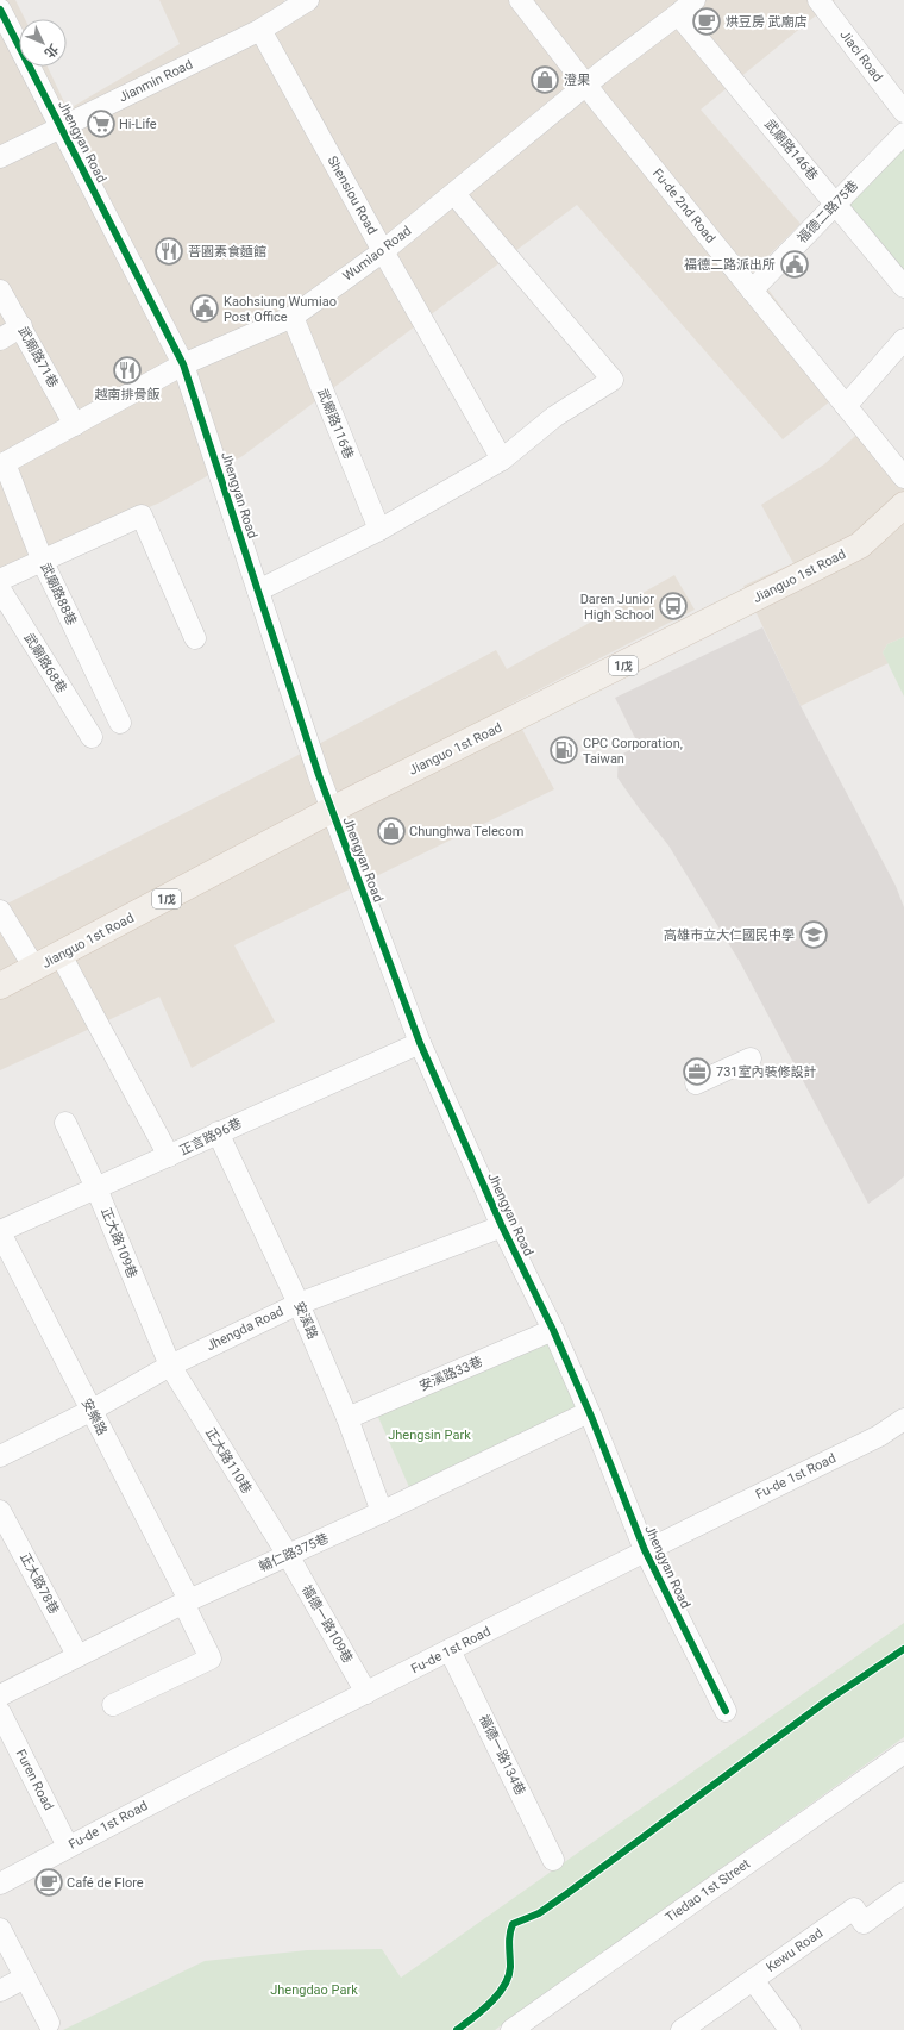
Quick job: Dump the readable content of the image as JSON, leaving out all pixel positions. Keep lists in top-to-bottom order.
{
  "streets": {
    "main road": ["Jianguo 1st Road", "1戊"],
    "street": [
      "Jiaci Road",
      "Jianmin Road",
      "Jhengyan Road",
      "武廟路146巷",
      "Shensiou Road",
      "Fu-de 2nd Road",
      "福德二路75巷",
      "Wumiao Road",
      "武廟路71巷",
      "武廟路116巷",
      "武廟路88巷",
      "武廟路68巷",
      "正言路96巷",
      "正大路109巷",
      "安溪路",
      "Jhengda Road",
      "安溪路33巷",
      "安樂路",
      "正大路110巷",
      "Fu-de 1st Road",
      "輔仁路375巷",
      "正大路78巷",
      "福德一路109巷",
      "福德一路134巷",
      "Furen Road",
      "Tiedao 1st Street",
      "Kewu Road"
    ]
  },
  "crossings": [
    ["Jianmin Road", "Jhengyan Road"],
    ["Jianmin Road", "Shensiou Road"],
    ["Jhengyan Road", "Wumiao Road"],
    ["Jhengyan Road", "Jianguo 1st Road"],
    ["Jhengyan Road", "正言路96巷"],
    ["Jhengyan Road", "Jhengda Road"],
    ["Jhengyan Road", "安溪路33巷"],
    ["Jhengyan Road", "Fu-de 1st Road"],
    ["Jhengyan Road", "輔仁路375巷"],
    ["武廟路146巷", "福德二路75巷"],
    ["武廟路146巷", "Wumiao Road"],
    ["Shensiou Road", "Wumiao Road"],
    ["Fu-de 2nd Road", "福德二路75巷"],
    ["Fu-de 2nd Road", "Wumiao Road"],
    ["Wumiao Road", "武廟路71巷"],
    ["Wumiao Road", "武廟路116巷"],
    ["Wumiao Road", "武廟路88巷"],
    ["正言路96巷", "正大路109巷"],
    ["正言路96巷", "安溪路"],
    ["正言路96巷", "安樂路"],
    ["正大路109巷", "Jhengda Road"],
    ["正大路109巷", "正大路110巷"],
    ["安溪路", "Jhengda Road"],
    ["安溪路", "安溪路33巷"],
    ["安溪路", "輔仁路375巷"],
    ["Jhengda Road", "安樂路"],
    ["Jhengda Road", "正大路110巷"],
    ["安樂路", "輔仁路375巷"],
    ["正大路110巷", "輔仁路375巷"],
    ["正大路110巷", "福德一路109巷"],
    ["Fu-de 1st Road", "福德一路109巷"],
    ["Fu-de 1st Road", "福德一路134巷"],
    ["Fu-de 1st Road", "Furen Road"],
    ["輔仁路375巷", "正大路78巷"],
    ["輔仁路375巷", "福德一路109巷"]
  ],
  "parks": ["Jhengsin Park", "Jhengdao Park"],
  "places": {
    "cafe": ["烘豆房 武廟店", "Café de Flore"],
    "shop": ["澄果", "Chunghwa Telecom"],
    "supermarket": ["Hi-Life"],
    "restaurant": ["菩園素食麵館", "越南排骨飯"],
    "public building": ["福德二路派出所", "Kaohsiung Wumiao Post Office"],
    "bus stop": ["Daren Junior High School"],
    "fuel station": ["CPC Corporation, Taiwan"],
    "school or university": ["高雄市立大仁國民中學"],
    "office": ["731室內裝修設計"]
  },
  "north": "bottom right"
}
